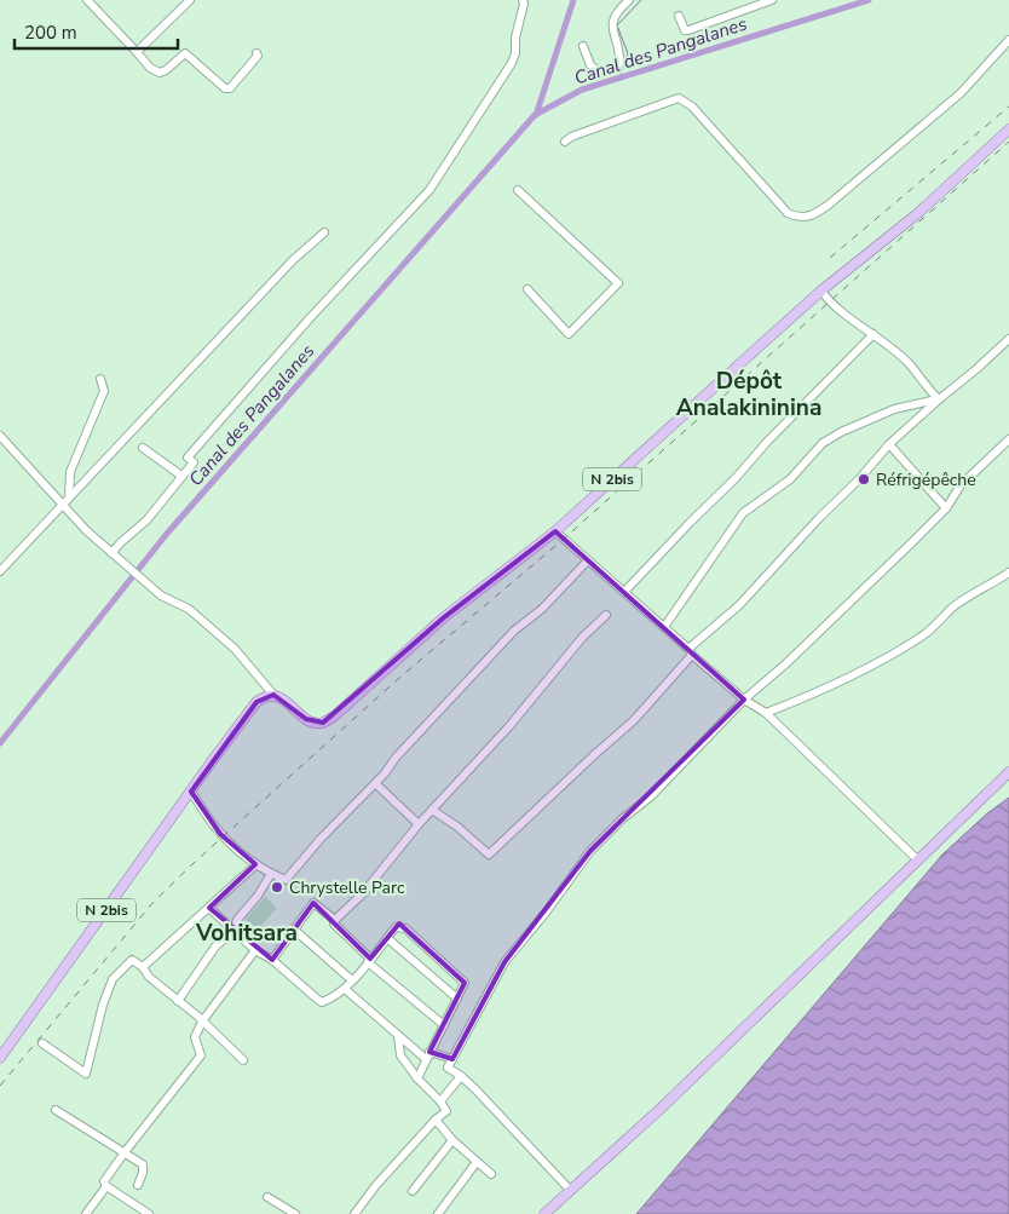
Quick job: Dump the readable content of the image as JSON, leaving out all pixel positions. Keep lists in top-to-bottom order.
{
  "streets": {
    "main road": ["N 2bis"]
  },
  "districts": ["Dépôt Analakininina", "Vohitsara"],
  "water": ["Canal des Pangalanes"],
  "places": ["Réfrigépêche", "Chrystelle Parc"],
  "scale_bar": "200 m"
}
